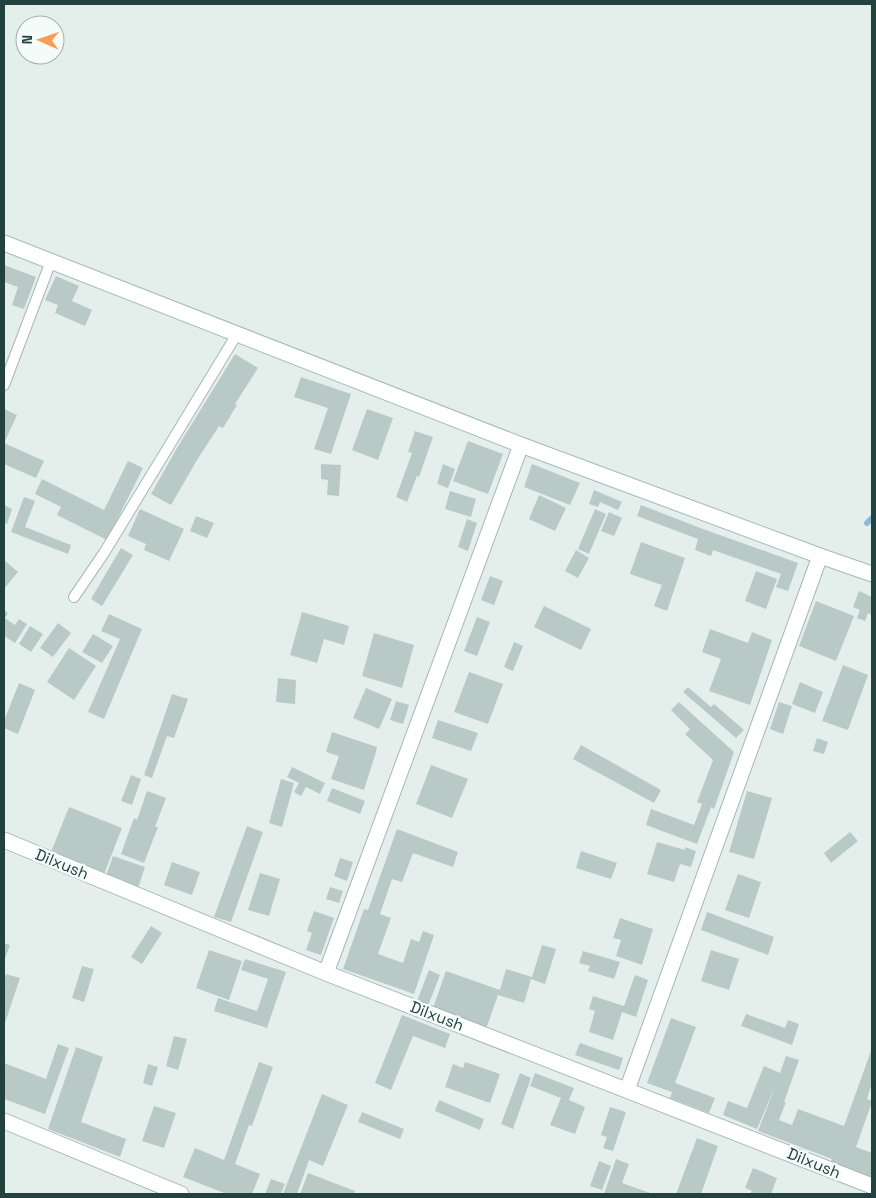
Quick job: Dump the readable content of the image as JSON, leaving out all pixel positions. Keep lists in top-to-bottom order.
{
  "streets": {
    "street": ["Dilxush"]
  },
  "north": "left"
}
